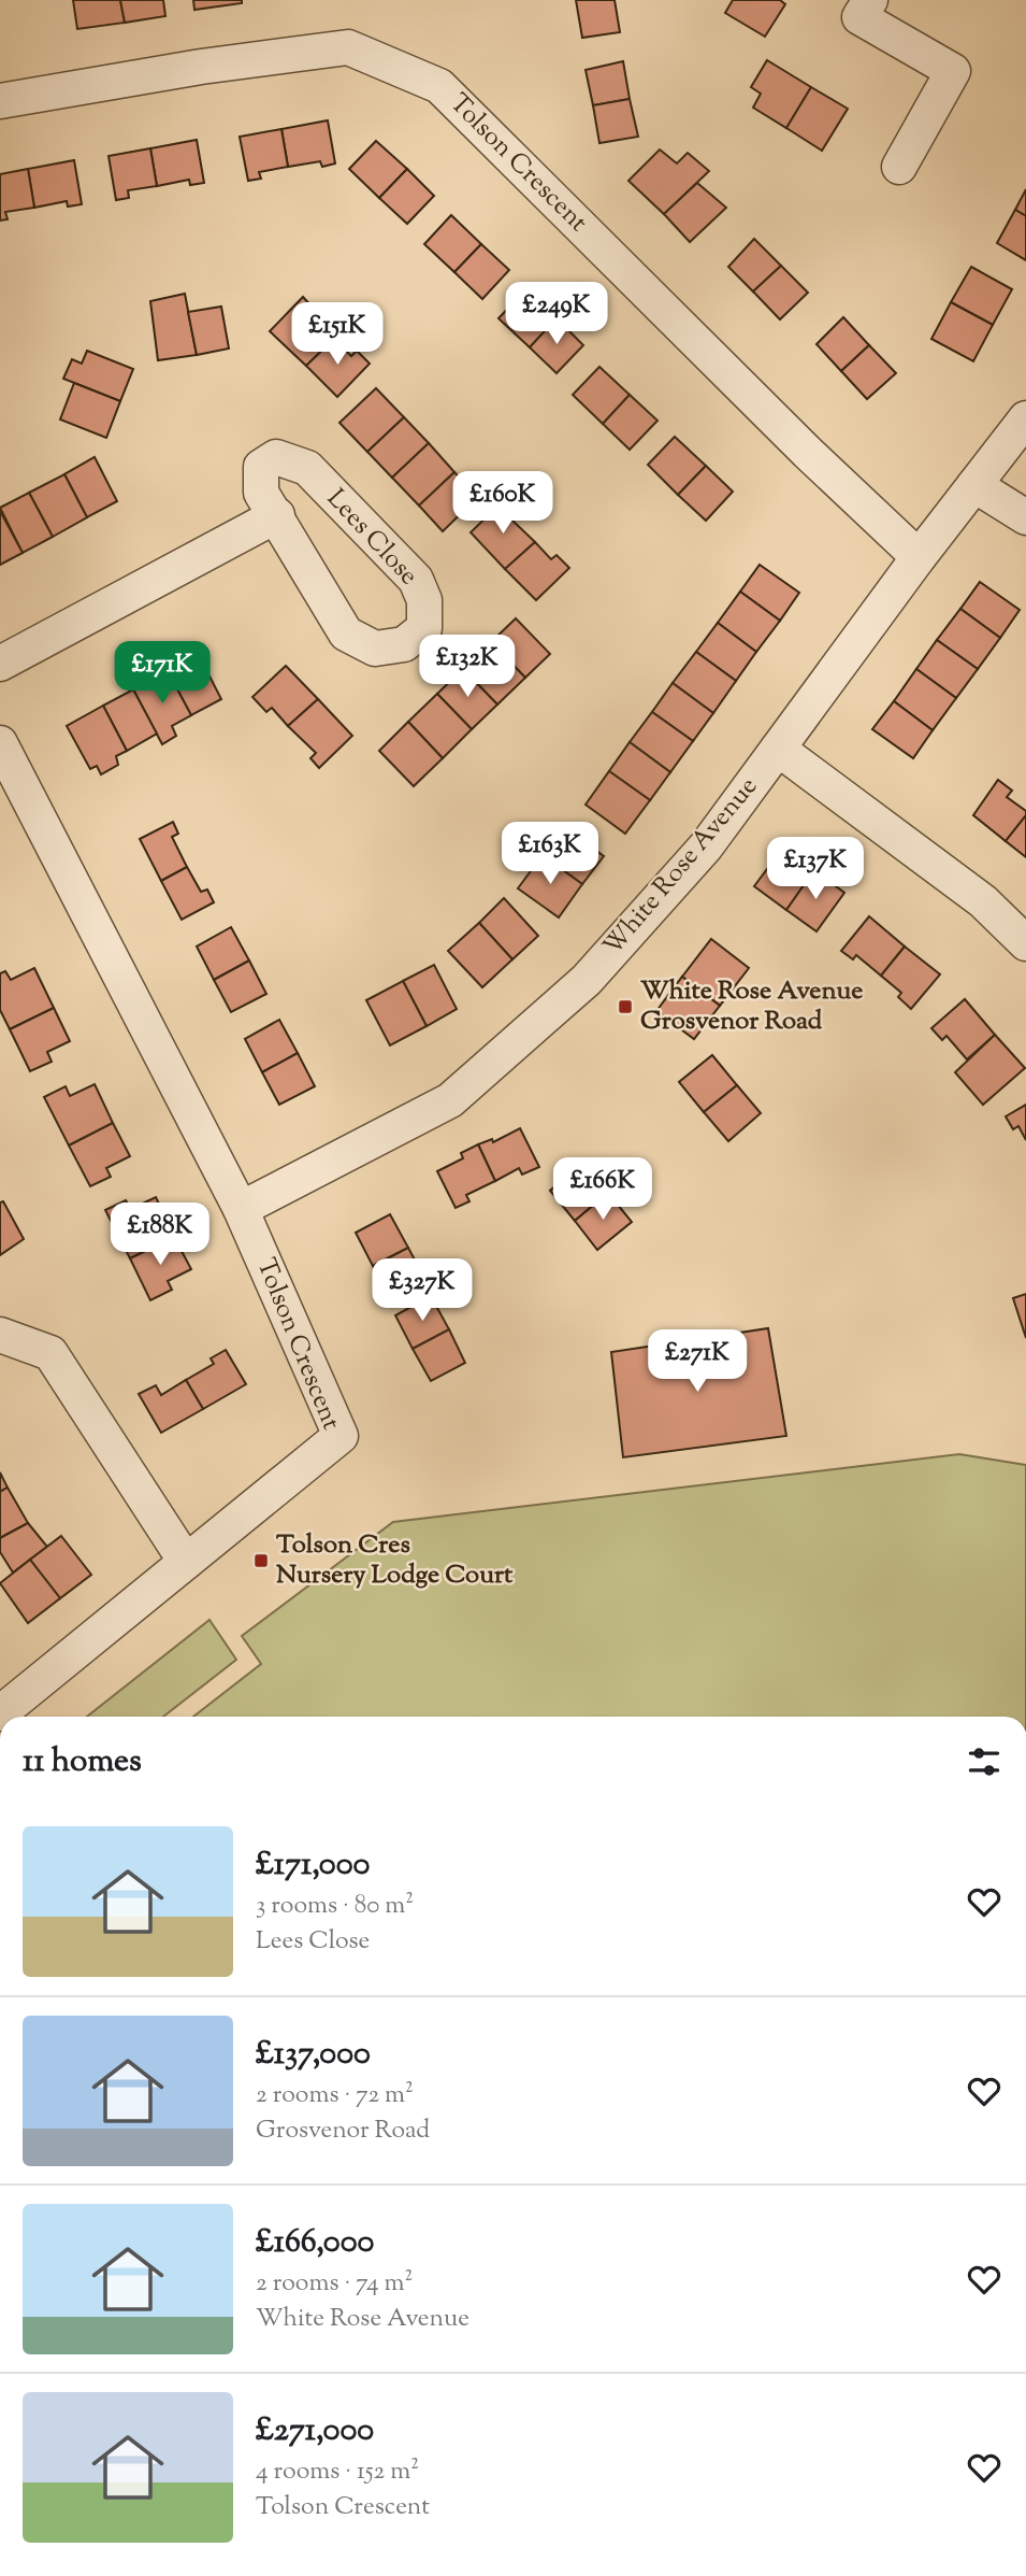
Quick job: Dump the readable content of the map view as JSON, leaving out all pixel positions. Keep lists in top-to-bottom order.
{
  "streets": {
    "street": ["Tolson Crescent", "Lees Close", "White Rose Avenue"]
  },
  "crossings": [
    ["Tolson Crescent", "White Rose Avenue"]
  ],
  "places": {
    "transit": ["White Rose Avenue Grosvenor Road", "Tolson Cres Nursery Lodge Court"]
  },
  "page": {
    "price": [
      "£249K",
      "£151K",
      "£160K",
      "£132K",
      "£171K",
      "£163K",
      "£137K",
      "£166K",
      "£188K",
      "£327K",
      "£271K"
    ],
    "heading": "11 homes",
    "list": [
      {
        "name": "£171,000",
        "note": "3 rooms · 80 m² · Lees Close"
      },
      {
        "name": "£137,000",
        "note": "2 rooms · 72 m² · Grosvenor Road"
      },
      {
        "name": "£166,000",
        "note": "2 rooms · 74 m² · White Rose Avenue"
      },
      {
        "name": "£271,000",
        "note": "4 rooms · 152 m² · Tolson Crescent"
      }
    ]
  }
}
